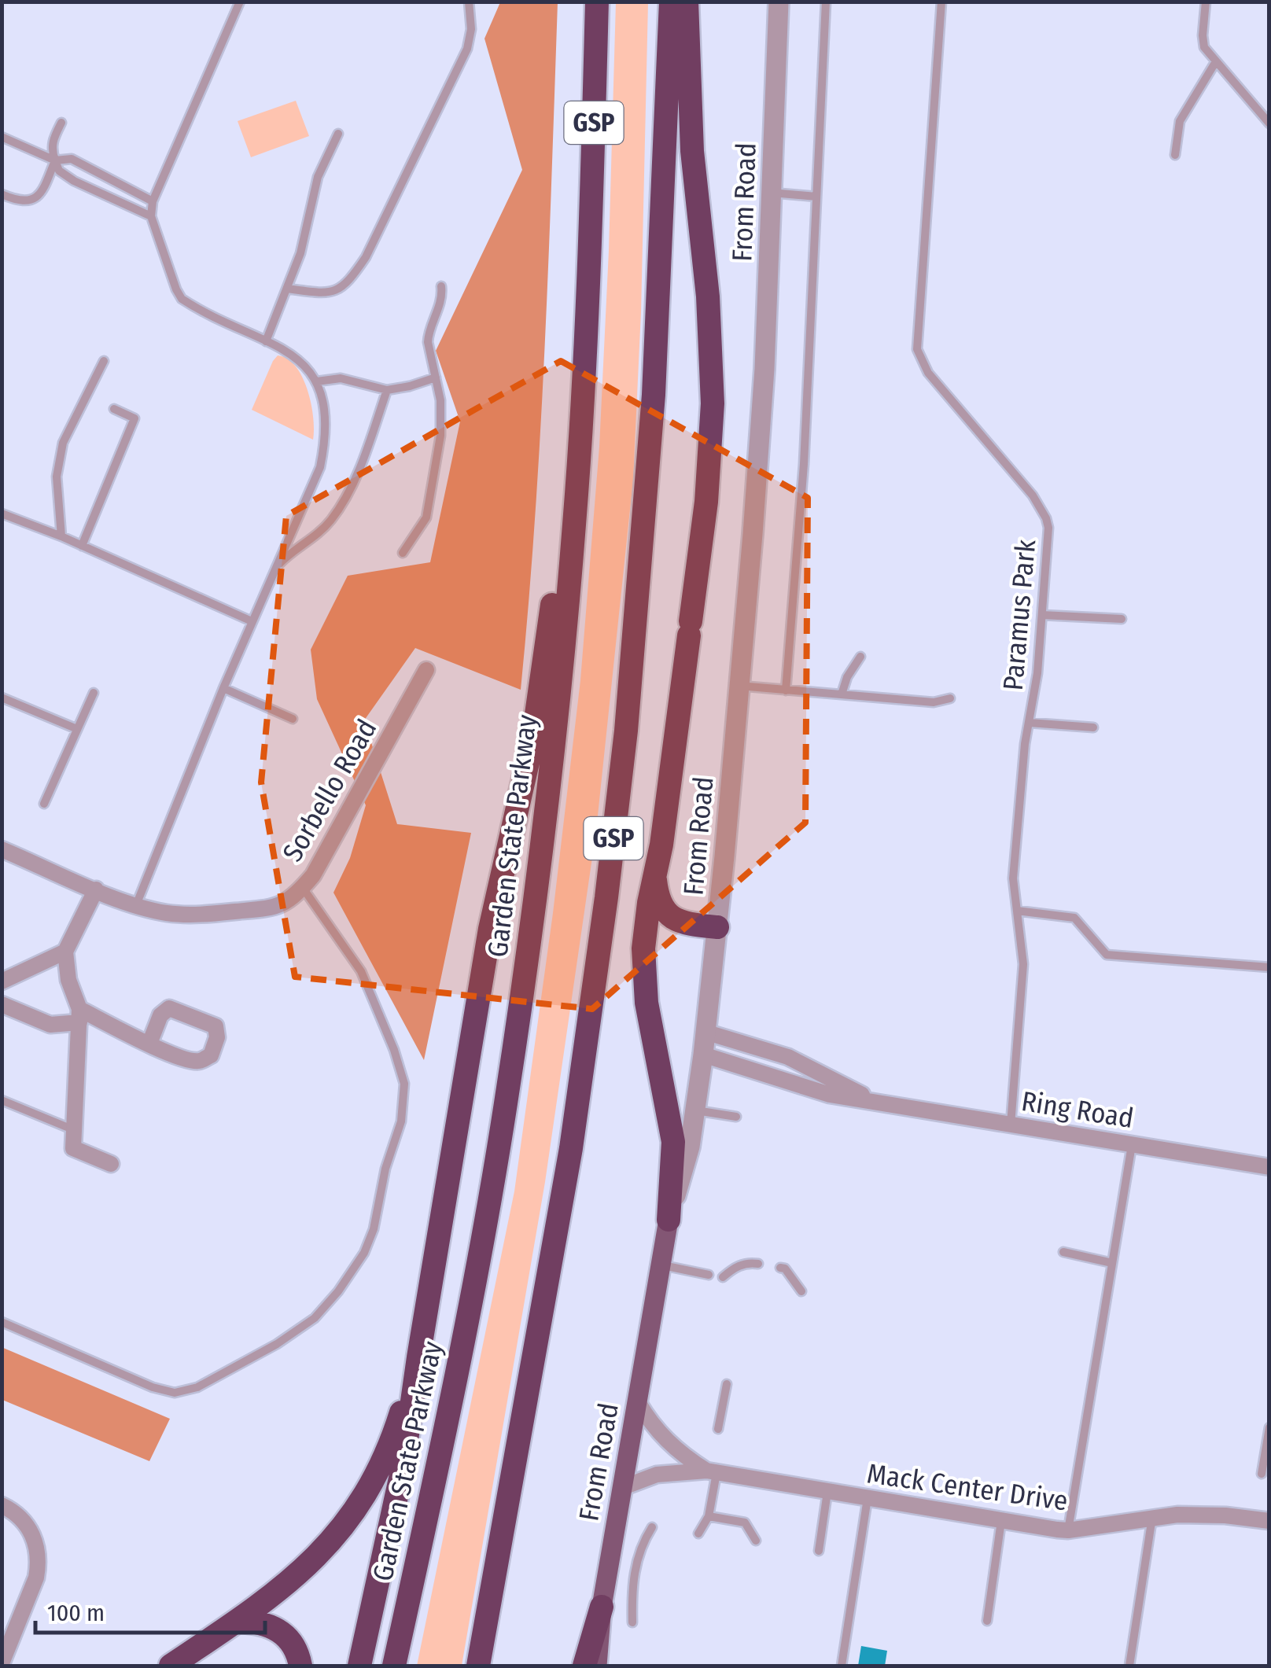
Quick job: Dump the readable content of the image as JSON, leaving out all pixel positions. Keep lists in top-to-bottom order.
{
  "streets": {
    "highway": ["GSP", "Garden State Parkway"],
    "main road": ["From Road"],
    "street": ["Sorbello Road", "Ring Road", "Mack Center Drive"],
    "lane": ["Paramus Park"]
  },
  "crossings": [
    ["From Road", "Ring Road"],
    ["From Road", "Mack Center Drive"],
    ["Paramus Park", "Ring Road"]
  ],
  "scale_bar": "100 m"
}
